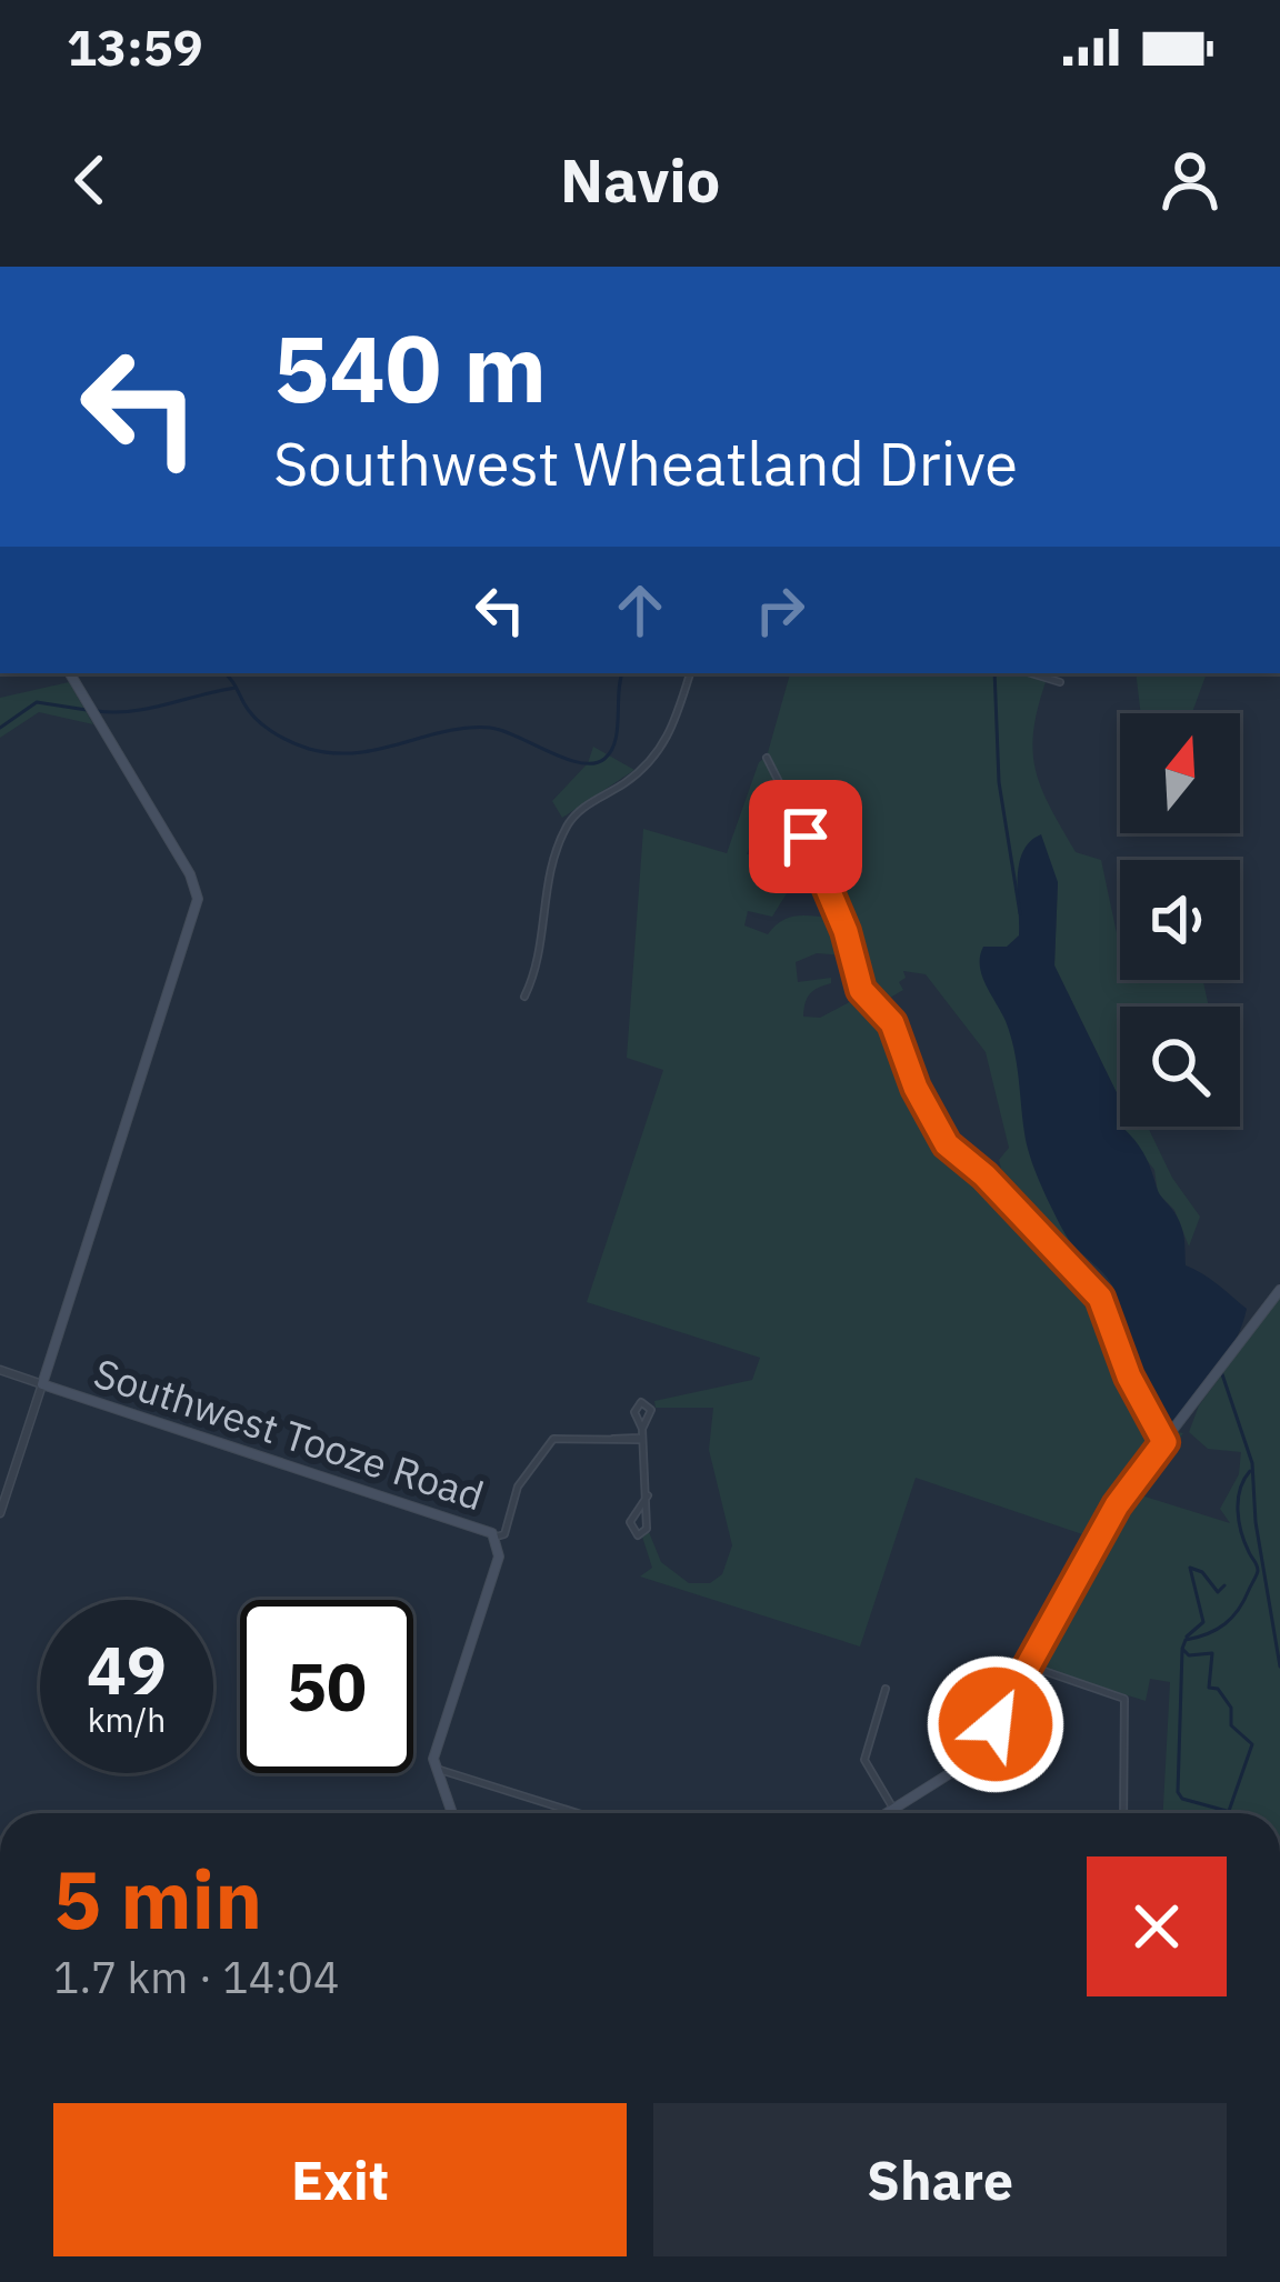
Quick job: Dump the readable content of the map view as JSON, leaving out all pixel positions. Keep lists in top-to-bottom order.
{
  "streets": {
    "main road": ["Southwest Tooze Road"]
  },
  "north": "top",
  "page": {
    "status": "13:59",
    "header": "Navio",
    "turn": ["540 m", "Southwest Wheatland Drive"],
    "speed": "49 km/h",
    "limit": "50",
    "heading": ["5 min", "1.7 km · 14:04"],
    "buttons": ["Exit", "Share"]
  }
}
